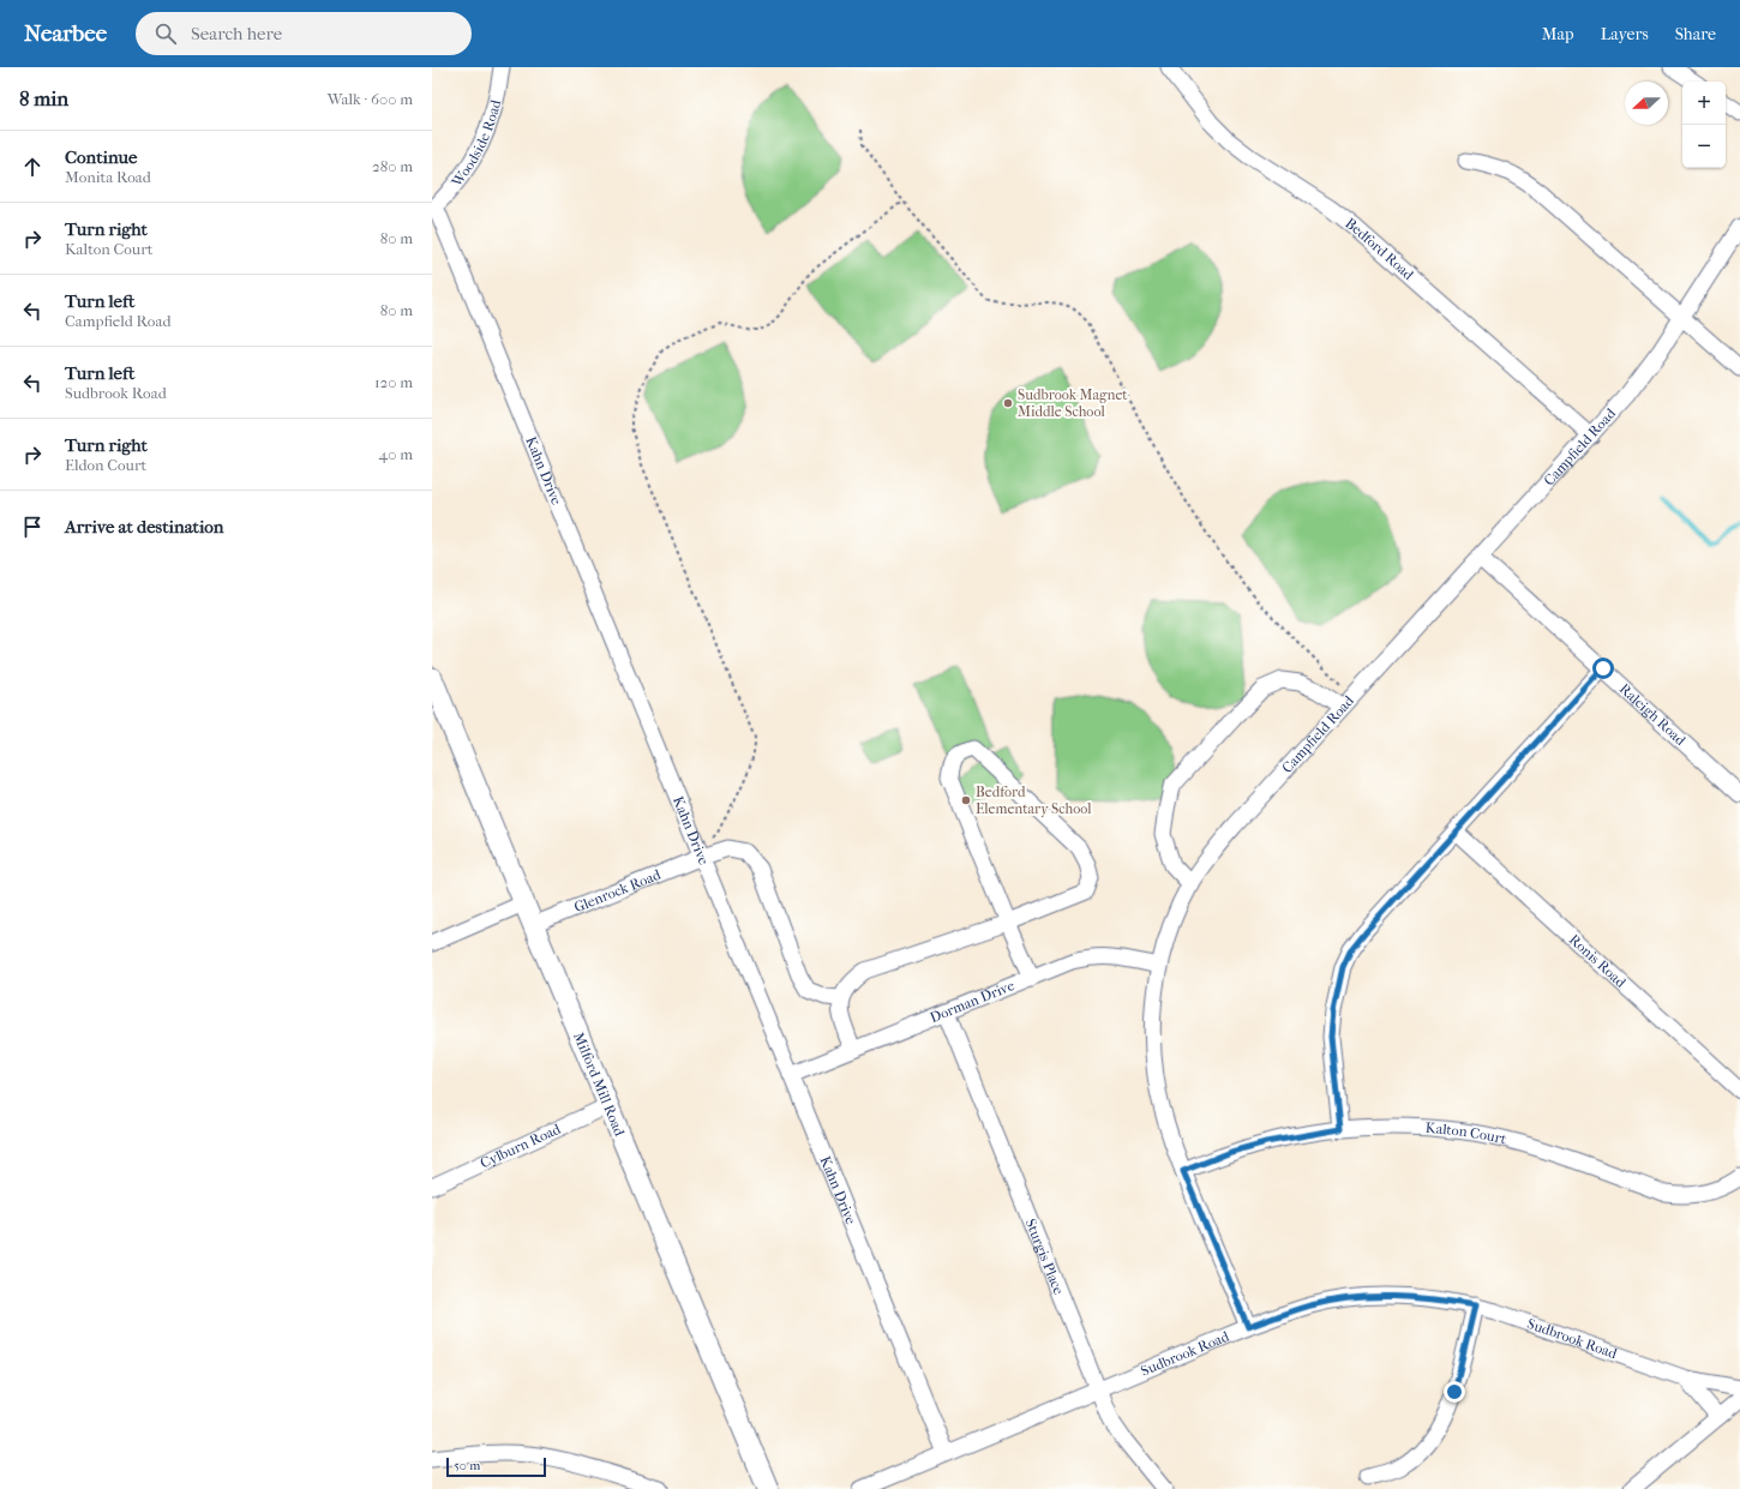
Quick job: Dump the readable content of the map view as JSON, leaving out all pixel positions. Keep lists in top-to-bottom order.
{
  "streets": {
    "main road": ["Milford Mill Road"],
    "street": [
      "Woodside Road",
      "Bedford Road",
      "Campfield Road",
      "Kahn Drive",
      "Raleigh Road",
      "Glenrock Road",
      "Ronis Road",
      "Dorman Drive",
      "Kalton Court",
      "Cylburn Road",
      "Sturgis Place",
      "Sudbrook Road"
    ]
  },
  "crossings": [
    ["Woodside Road", "Kahn Drive"],
    ["Bedford Road", "Campfield Road"],
    ["Campfield Road", "Raleigh Road"],
    ["Campfield Road", "Dorman Drive"],
    ["Campfield Road", "Kalton Court"],
    ["Campfield Road", "Sudbrook Road"],
    ["Kahn Drive", "Glenrock Road"],
    ["Kahn Drive", "Dorman Drive"],
    ["Kahn Drive", "Sudbrook Road"],
    ["Glenrock Road", "Milford Mill Road"],
    ["Dorman Drive", "Sturgis Place"],
    ["Milford Mill Road", "Cylburn Road"],
    ["Sturgis Place", "Sudbrook Road"]
  ],
  "places": ["Sudbrook Magnet Middle School", "Bedford Elementary School"],
  "scale_bar": "50 m",
  "north": "left",
  "page": {
    "header": "Nearbee",
    "search": "Search here",
    "nav": ["Map", "Layers", "Share"],
    "heading": ["8 min", "Walk · 600 m"],
    "map_buttons": ["+", "−"],
    "list": [
      ["Continue", "Monita Road", "280 m"],
      ["Turn right", "Kalton Court", "80 m"],
      ["Turn left", "Campfield Road", "80 m"],
      ["Turn left", "Sudbrook Road", "120 m"],
      ["Turn right", "Eldon Court", "40 m"],
      "Arrive at destination"
    ],
    "scale": "50 m"
  }
}
